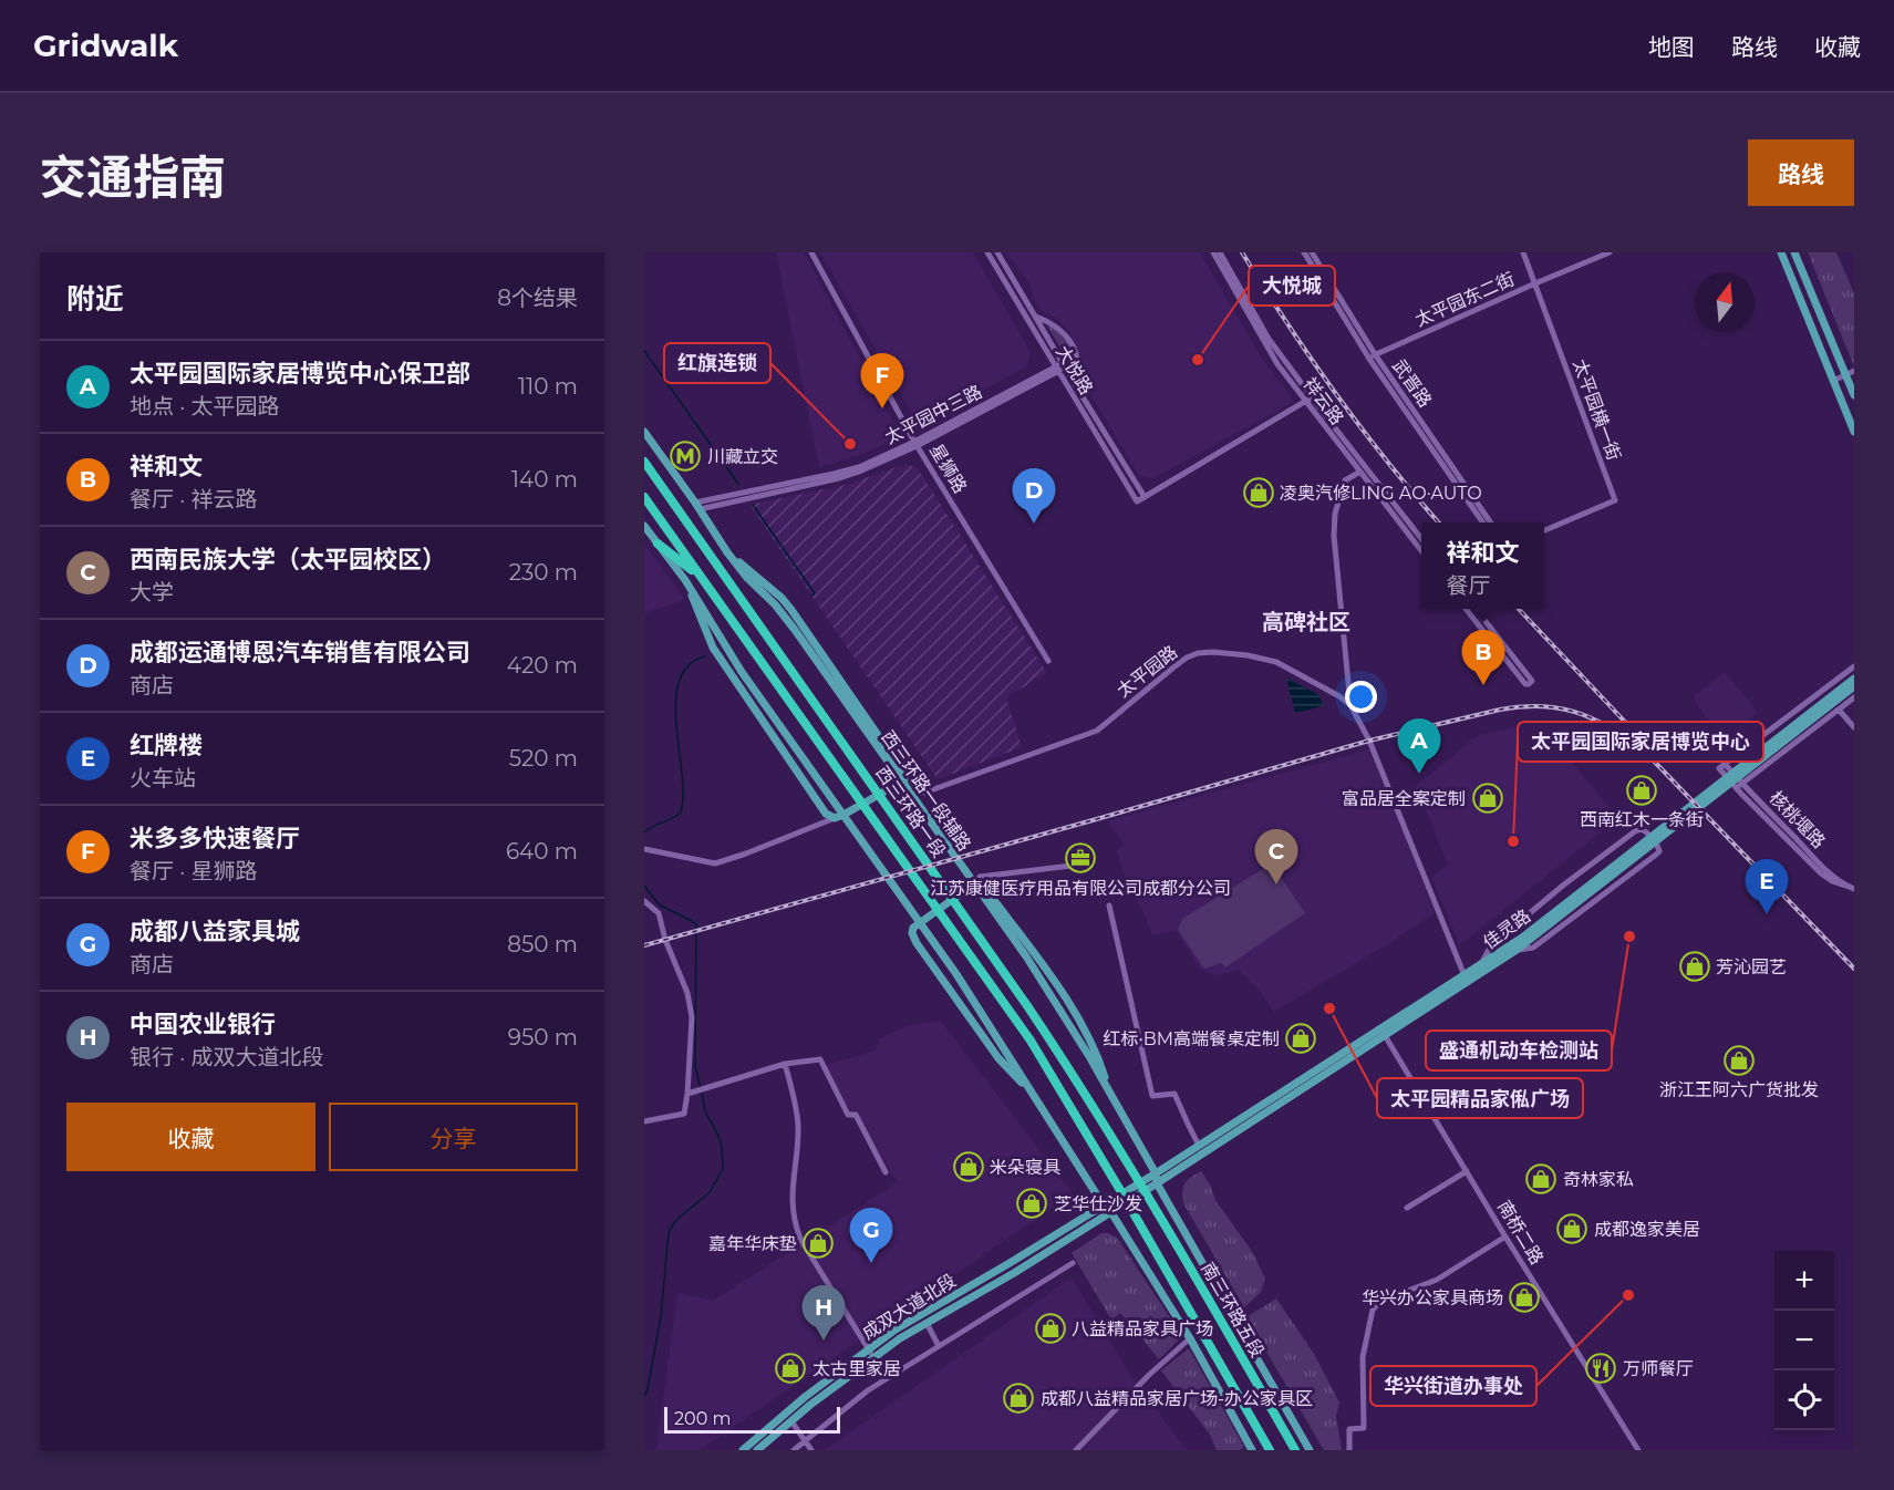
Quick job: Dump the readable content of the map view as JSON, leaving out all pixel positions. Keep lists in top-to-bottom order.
{
  "streets": {
    "highway": ["西三环路一段", "南三环路五段"],
    "main road": ["西三环路一段辅路", "佳灵路", "成双大道北段"],
    "street": [
      "太平园东二街",
      "大悦路",
      "武晋路",
      "祥云路",
      "太平园横一街",
      "太平园中三路",
      "星狮路",
      "太平园路",
      "核桃堰路",
      "南桥二路"
    ]
  },
  "crossings": [
    ["太平园东二街", "武晋路"],
    ["太平园东二街", "太平园横一街"],
    ["大悦路", "太平园中三路"],
    ["太平园中三路", "星狮路"],
    ["太平园中三路", "西三环路一段辅路"],
    ["太平园路", "佳灵路"],
    ["西三环路一段辅路", "佳灵路"],
    ["西三环路一段", "南三环路五段"],
    ["佳灵路", "南桥二路"],
    ["佳灵路", "成双大道北段"]
  ],
  "districts": ["高碑社区"],
  "places": {
    "other": [
      "大悦城",
      "红旗连锁",
      "太平园国际家居博览中心",
      "盛通机动车检测站",
      "太平园精品家俬广场",
      "华兴街道办事处"
    ],
    "metro station": ["川藏立交"],
    "shop": [
      "凌奥汽修LING AO·AUTO",
      "西南红木一条街",
      "富品居全案定制",
      "芳沁园艺",
      "红标·BM高端餐桌定制",
      "浙江王阿六广货批发",
      "米朵寝具",
      "奇林家私",
      "芝华仕沙发",
      "成都逸家美居",
      "嘉年华床垫",
      "华兴办公家具商场",
      "八益精品家具广场",
      "太古里家居",
      "成都八益精品家居广场-办公家具区"
    ],
    "office": ["江苏康健医疗用品有限公司成都分公司"],
    "restaurant": ["万师餐厅"]
  },
  "scale_bar": "200 m",
  "north": "top",
  "page": {
    "header": "Gridwalk",
    "nav": ["地图", "路线", "收藏"],
    "title": "交通指南",
    "buttons": [
      "路线",
      ["收藏", "分享"]
    ],
    "heading": ["附近", "8个结果"],
    "list": [
      {
        "mark": "A",
        "name": "太平园国际家居博览中心保卫部",
        "note": "地点 · 太平园路",
        "value": "110 m"
      },
      {
        "mark": "B",
        "name": "祥和文",
        "note": "餐厅 · 祥云路",
        "value": "140 m"
      },
      {
        "mark": "C",
        "name": "西南民族大学（太平园校区）",
        "note": "大学",
        "value": "230 m"
      },
      {
        "mark": "D",
        "name": "成都运通博恩汽车销售有限公司",
        "note": "商店",
        "value": "420 m"
      },
      {
        "mark": "E",
        "name": "红牌楼",
        "note": "火车站",
        "value": "520 m"
      },
      {
        "mark": "F",
        "name": "米多多快速餐厅",
        "note": "餐厅 · 星狮路",
        "value": "640 m"
      },
      {
        "mark": "G",
        "name": "成都八益家具城",
        "note": "商店",
        "value": "850 m"
      },
      {
        "mark": "H",
        "name": "中国农业银行",
        "note": "银行 · 成双大道北段",
        "value": "950 m"
      }
    ],
    "pins": [
      "F",
      "D",
      "B",
      "A",
      "C",
      "E",
      "G",
      "H"
    ],
    "popup": ["祥和文", "餐厅"],
    "map_buttons": ["+", "−"],
    "scale": "200 m"
  }
}
